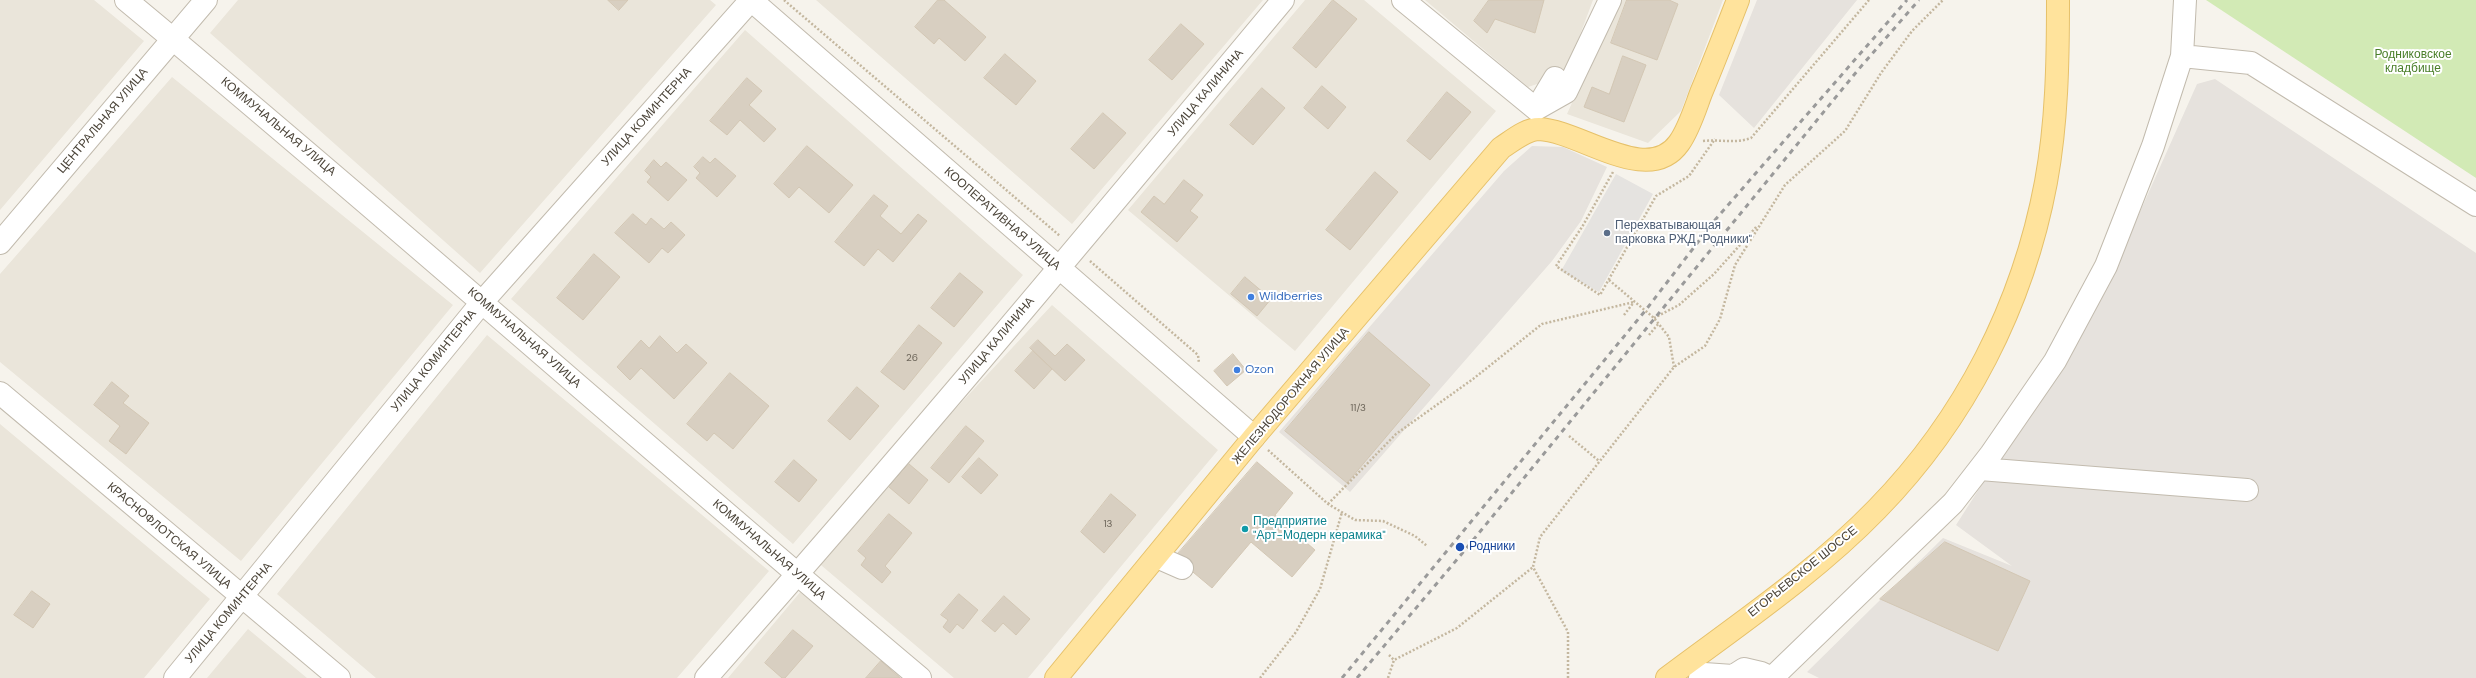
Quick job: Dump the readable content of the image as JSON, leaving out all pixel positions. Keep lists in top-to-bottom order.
{
  "streets": {
    "main road": ["ЖЕЛЕЗНОДОРОЖНАЯ УЛИЦА", "ЕГОРЬЕВСКОЕ ШОССЕ"],
    "street": [
      "УЛИЦА КАЛИНИНА",
      "УЛИЦА КОМИНТЕРНА",
      "ЦЕНТРАЛЬНАЯ УЛИЦА",
      "КОММУНАЛЬНАЯ УЛИЦА",
      "КООПЕРАТИВНАЯ УЛИЦА",
      "КРАСНОФЛОТСКАЯ УЛИЦА"
    ]
  },
  "crossings": [
    ["УЛИЦА КАЛИНИНА", "КОММУНАЛЬНАЯ УЛИЦА"],
    ["УЛИЦА КАЛИНИНА", "КООПЕРАТИВНАЯ УЛИЦА"],
    ["УЛИЦА КОМИНТЕРНА", "КОММУНАЛЬНАЯ УЛИЦА"],
    ["УЛИЦА КОМИНТЕРНА", "КООПЕРАТИВНАЯ УЛИЦА"],
    ["УЛИЦА КОМИНТЕРНА", "КРАСНОФЛОТСКАЯ УЛИЦА"],
    ["ЦЕНТРАЛЬНАЯ УЛИЦА", "КОММУНАЛЬНАЯ УЛИЦА"],
    ["КООПЕРАТИВНАЯ УЛИЦА", "ЖЕЛЕЗНОДОРОЖНАЯ УЛИЦА"]
  ],
  "parks": ["Родниковское кладбище"],
  "places": [
    "Перехватывающая парковка РЖД \"Родники\"",
    "Wildberries",
    "Ozon",
    "Предприятие \"Арт-Модерн керамика\"",
    "Родники"
  ],
  "house_numbers": ["26", "11/3", "13"]
}
